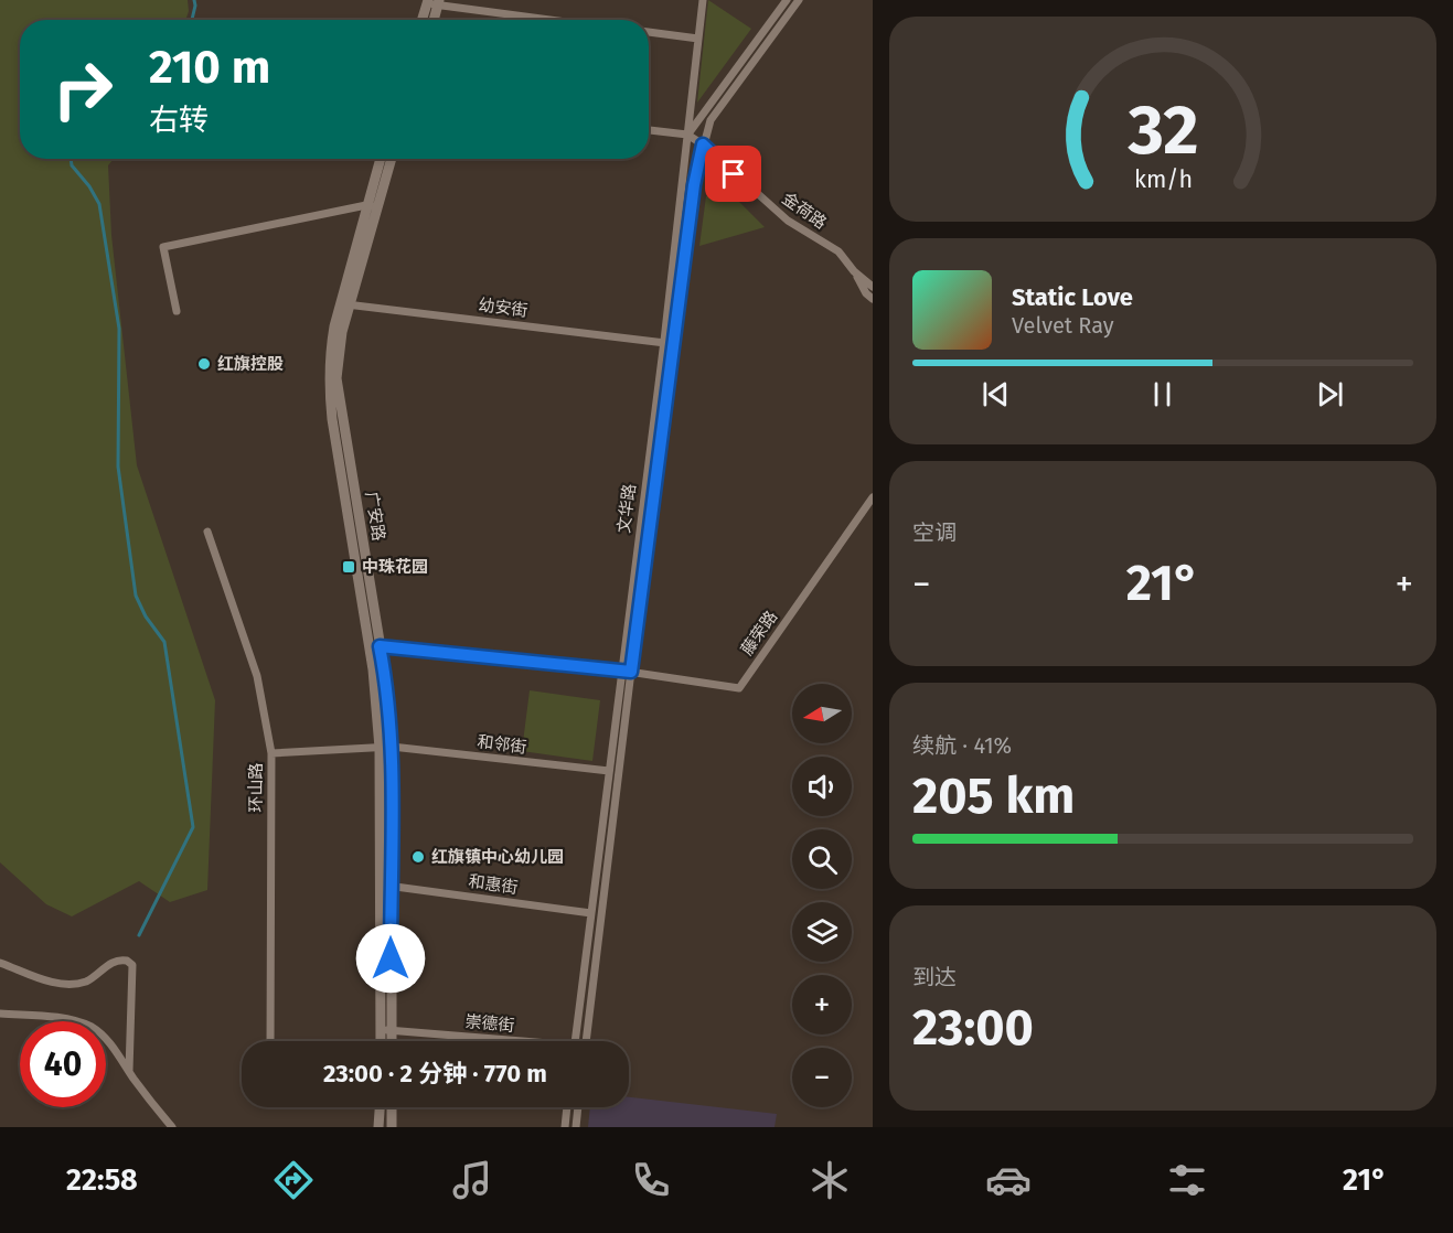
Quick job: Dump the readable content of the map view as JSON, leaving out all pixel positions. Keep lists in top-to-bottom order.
{
  "streets": {
    "street": [
      "金荷路",
      "幼安街",
      "文华路",
      "广安路",
      "藤荣路",
      "和邻街",
      "环山路",
      "和惠街",
      "崇德街"
    ]
  },
  "crossings": [
    ["金荷路", "文华路"],
    ["幼安街", "文华路"],
    ["幼安街", "广安路"],
    ["文华路", "藤荣路"],
    ["文华路", "和邻街"],
    ["文华路", "和惠街"],
    ["广安路", "藤荣路"],
    ["广安路", "和邻街"],
    ["广安路", "和惠街"],
    ["广安路", "崇德街"],
    ["和邻街", "环山路"]
  ],
  "places": {
    "other": ["红旗控股", "红旗镇中心幼儿园"],
    "transit": ["中珠花园"]
  },
  "north": "left",
  "page": {
    "turn": ["210 m", "右转"],
    "song": ["Static Love", "Velvet Ray"],
    "tile": [
      "空调",
      ["续航 · 41%", "205 km"],
      ["到达", "23:00"]
    ],
    "heat": ["−", "21°", "+"],
    "map_buttons": ["+", "−"],
    "limit": "40",
    "trip": "23:00 · 2 分钟 · 770 m",
    "tabs": ["22:58", "21°"],
    "gauge": ["32", "km/h"]
  }
}
